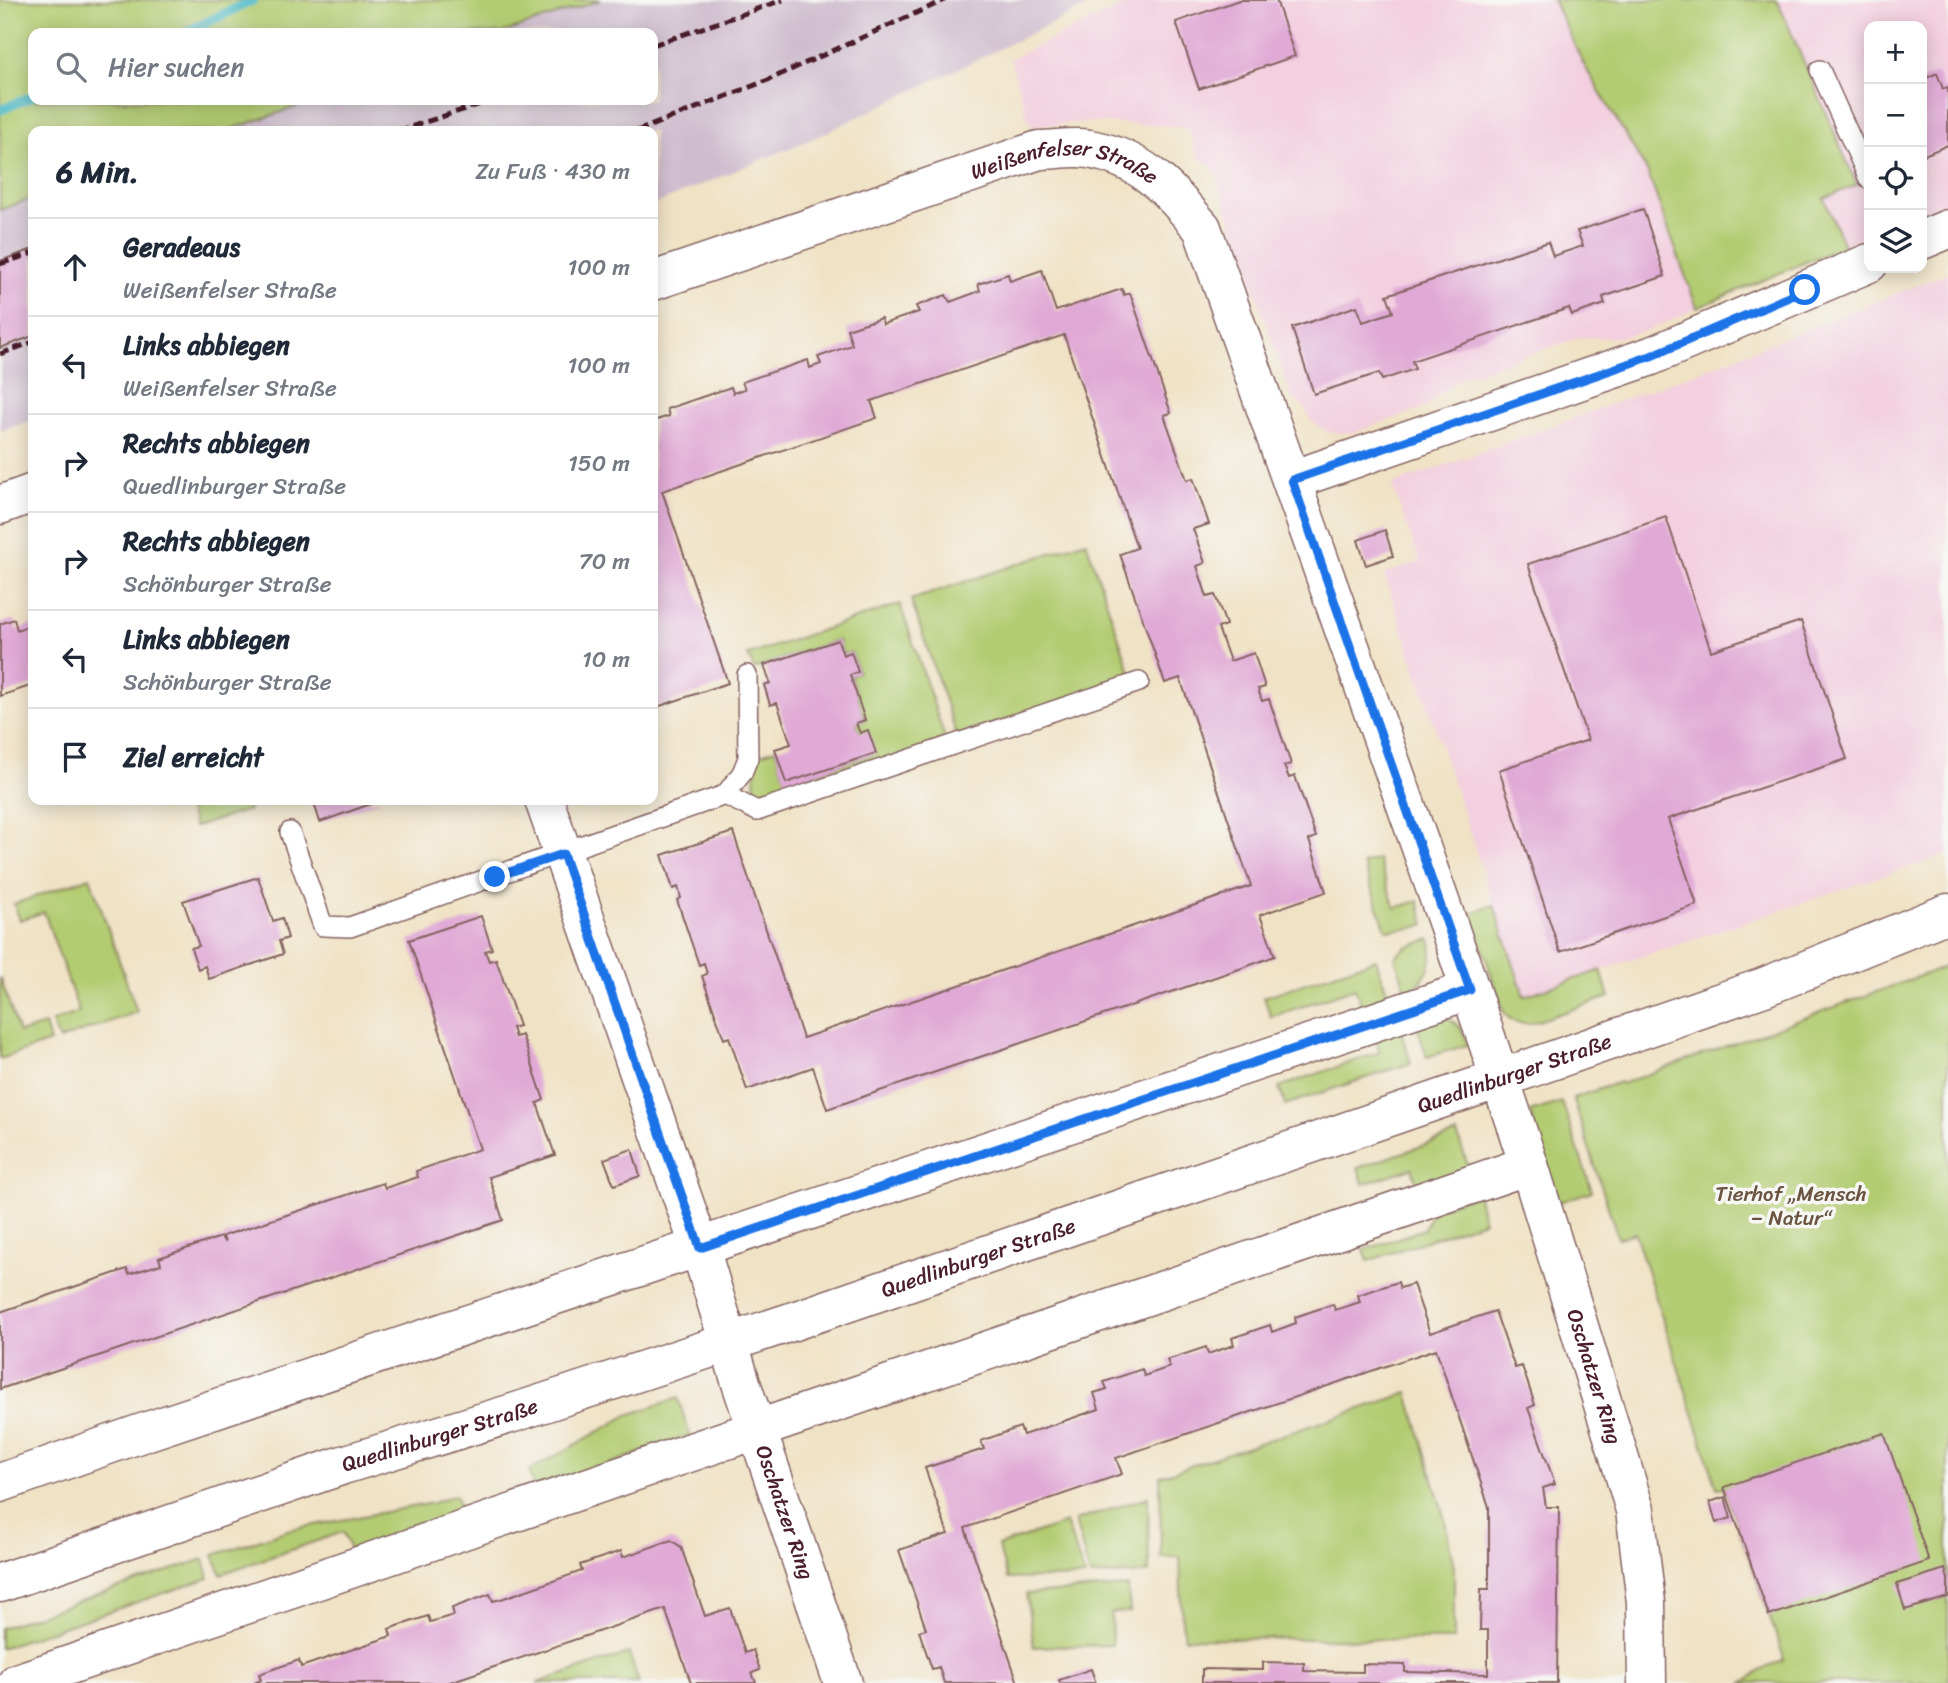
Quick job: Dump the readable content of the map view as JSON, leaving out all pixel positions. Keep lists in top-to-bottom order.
{
  "streets": {
    "street": ["Weißenfelser Straße", "Quedlinburger Straße", "Oschatzer Ring"]
  },
  "crossings": [
    ["Weißenfelser Straße", "Quedlinburger Straße"],
    ["Weißenfelser Straße", "Oschatzer Ring"],
    ["Quedlinburger Straße", "Oschatzer Ring"]
  ],
  "parks": ["Tierhof „Mensch – Natur“"],
  "page": {
    "map_buttons": ["+", "−"],
    "search": "Hier suchen",
    "heading": ["6 Min.", "Zu Fuß · 430 m"],
    "list": [
      ["Geradeaus", "Weißenfelser Straße", "100 m"],
      ["Links abbiegen", "Weißenfelser Straße", "100 m"],
      ["Rechts abbiegen", "Quedlinburger Straße", "150 m"],
      ["Rechts abbiegen", "Schönburger Straße", "70 m"],
      ["Links abbiegen", "Schönburger Straße", "10 m"],
      "Ziel erreicht"
    ]
  }
}
